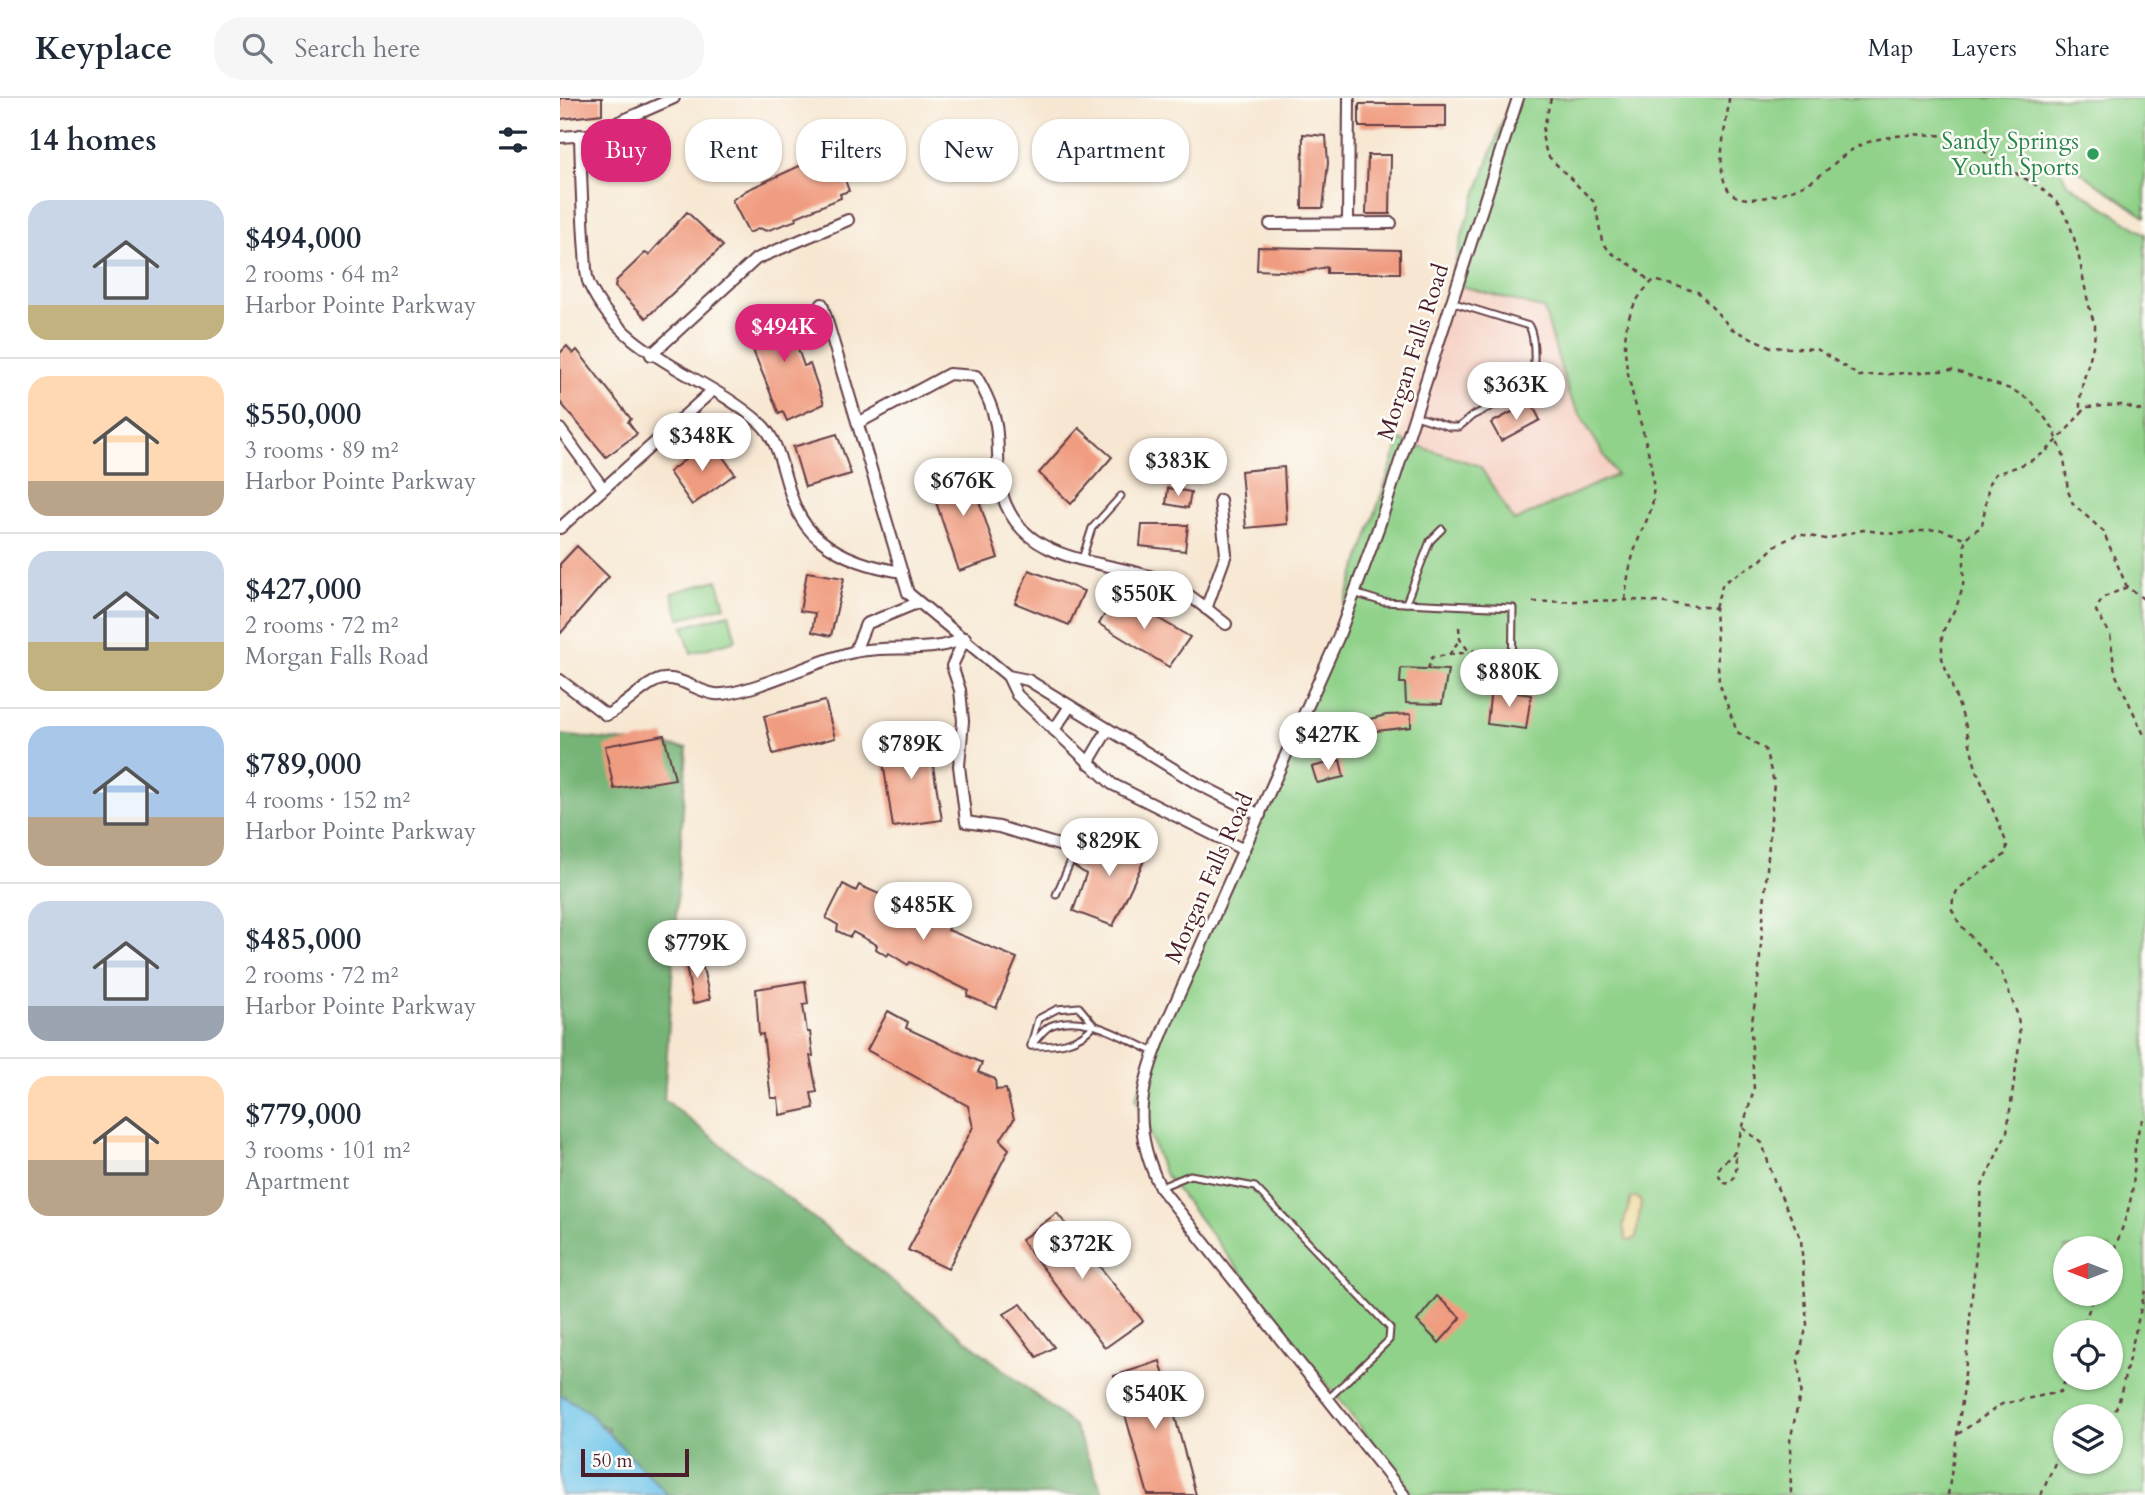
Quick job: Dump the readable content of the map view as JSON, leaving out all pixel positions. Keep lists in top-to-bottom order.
{
  "streets": {
    "street": ["Morgan Falls Road"]
  },
  "places": ["Sandy Springs Youth Sports"],
  "scale_bar": "50 m",
  "north": "left",
  "page": {
    "header": "Keyplace",
    "search": "Search here",
    "nav": ["Map", "Layers", "Share"],
    "heading": "14 homes",
    "chip": [
      "Buy",
      "Rent",
      "Filters",
      "New",
      "Apartment"
    ],
    "list": [
      {
        "name": "$494,000",
        "note": "2 rooms · 64 m² · Harbor Pointe Parkway"
      },
      {
        "name": "$550,000",
        "note": "3 rooms · 89 m² · Harbor Pointe Parkway"
      },
      {
        "name": "$427,000",
        "note": "2 rooms · 72 m² · Morgan Falls Road"
      },
      {
        "name": "$789,000",
        "note": "4 rooms · 152 m² · Harbor Pointe Parkway"
      },
      {
        "name": "$485,000",
        "note": "2 rooms · 72 m² · Harbor Pointe Parkway"
      },
      {
        "name": "$779,000",
        "note": "3 rooms · 101 m² · Apartment"
      }
    ],
    "price": [
      "$494K",
      "$363K",
      "$348K",
      "$383K",
      "$676K",
      "$550K",
      "$880K",
      "$427K",
      "$789K",
      "$829K",
      "$485K",
      "$779K",
      "$372K",
      "$540K"
    ],
    "scale": "50 m"
  }
}
